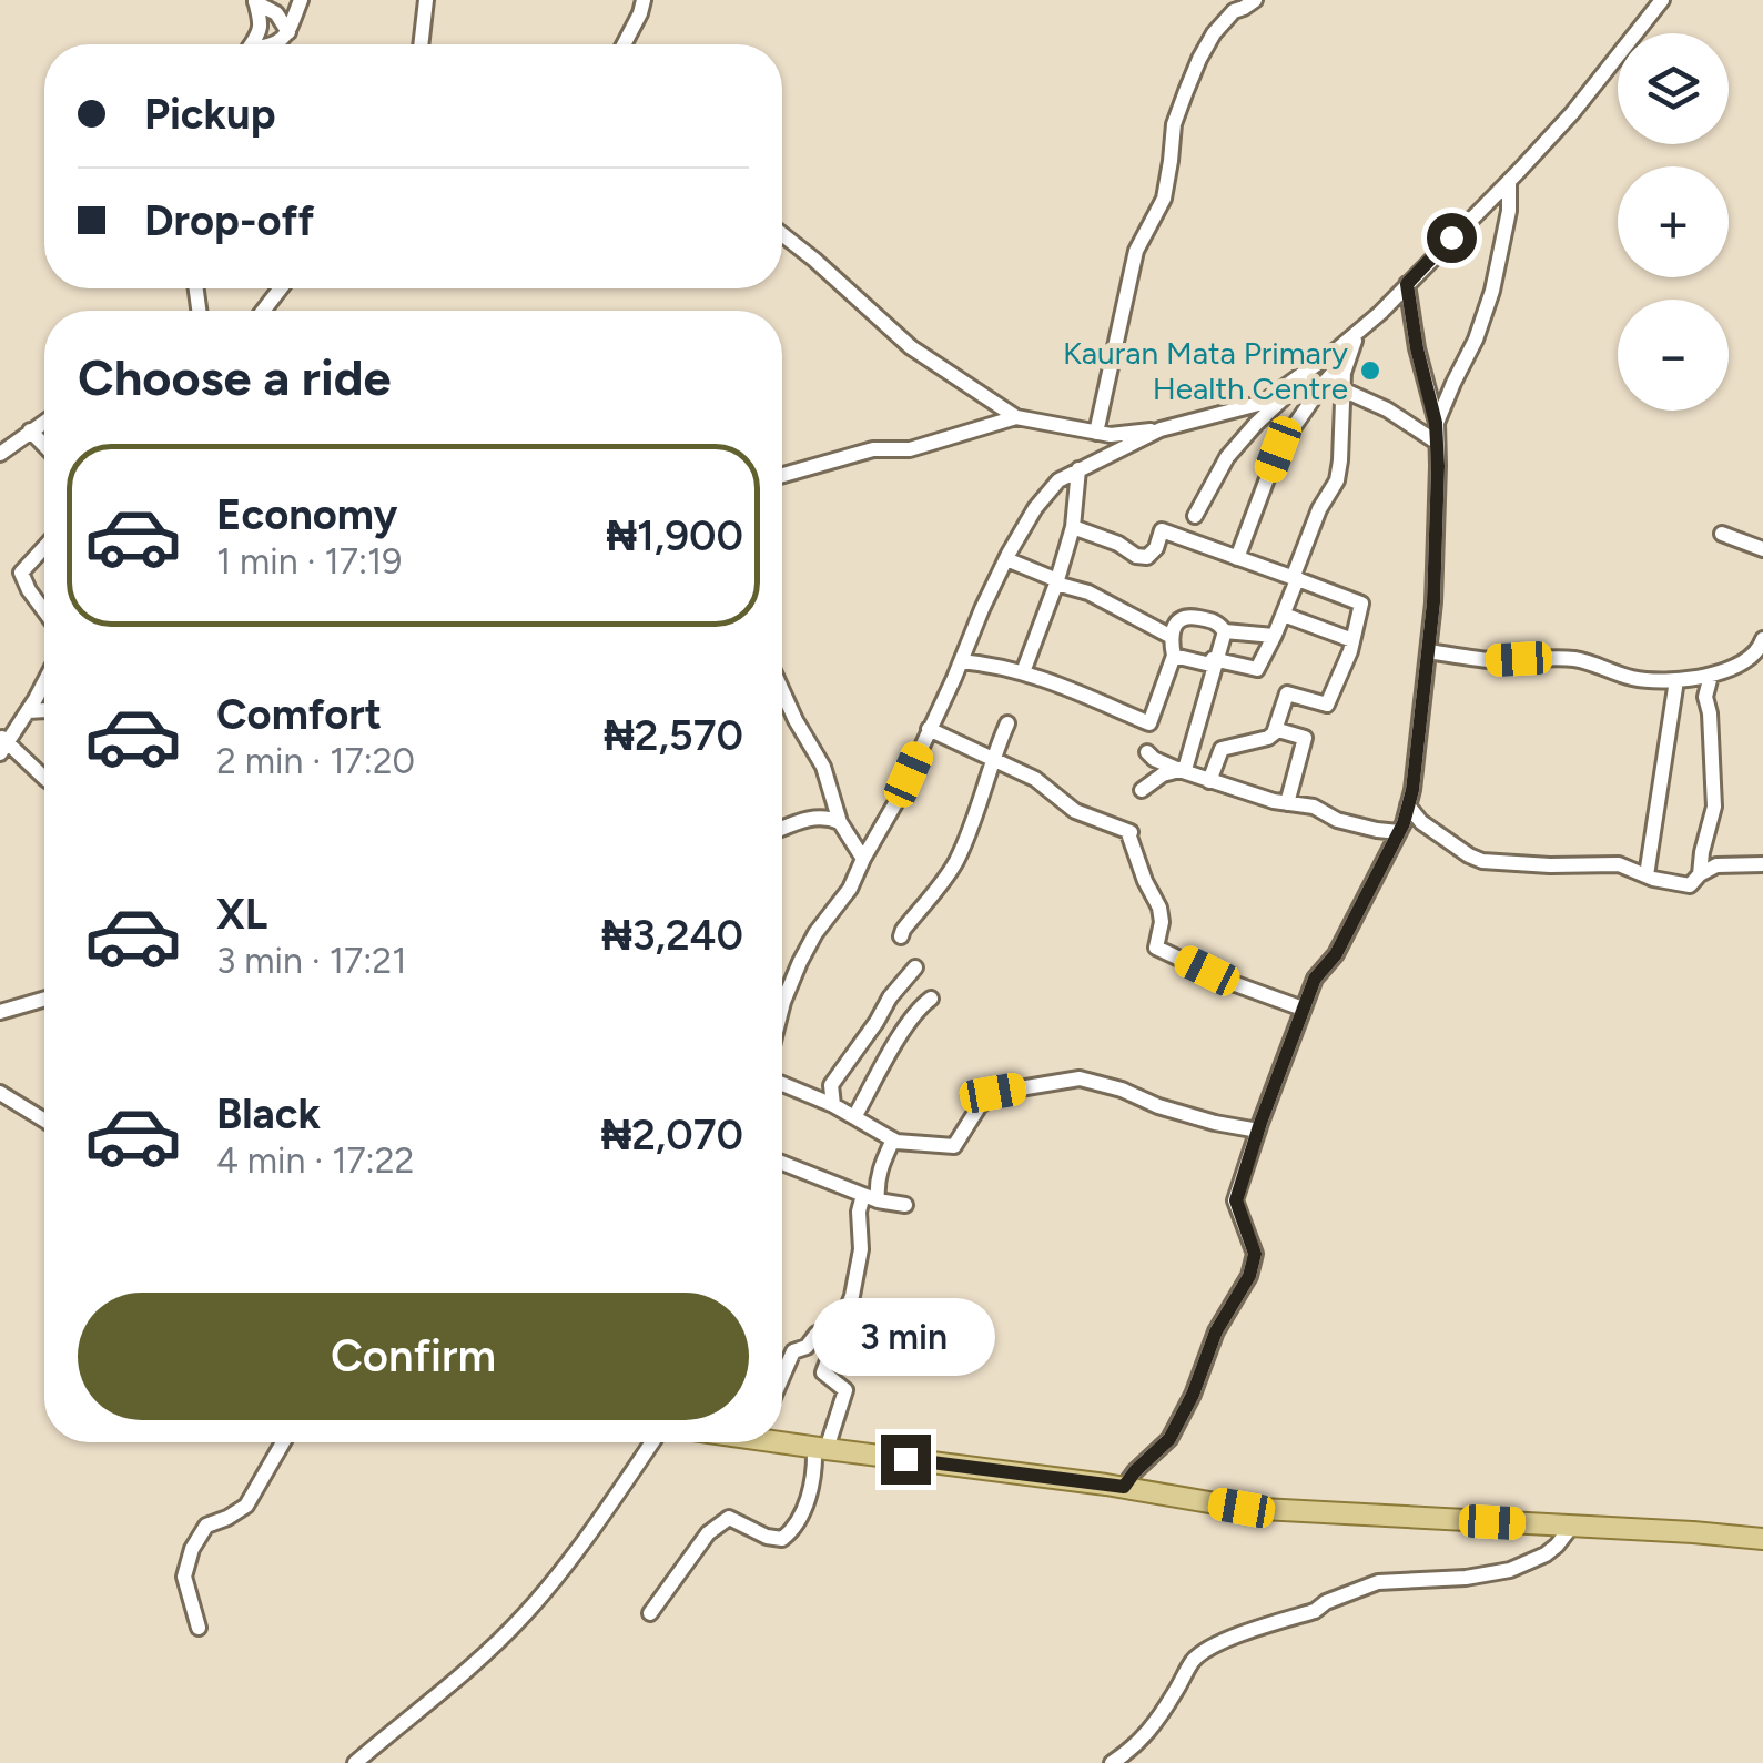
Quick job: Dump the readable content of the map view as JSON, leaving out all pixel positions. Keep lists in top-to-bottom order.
{
  "places": ["Kauran Mata Primary Health Centre"],
  "page": {
    "map_buttons": ["+", "−"],
    "banner": ["Pickup", "Drop-off"],
    "heading": "Choose a ride",
    "list": [
      {
        "name": "Economy",
        "note": "1 min · 17:19",
        "value": "₦1,900"
      },
      {
        "name": "Comfort",
        "note": "2 min · 17:20",
        "value": "₦2,570"
      },
      {
        "name": "XL",
        "note": "3 min · 17:21",
        "value": "₦3,240"
      },
      {
        "name": "Black",
        "note": "4 min · 17:22",
        "value": "₦2,070"
      }
    ],
    "buttons": "Confirm",
    "bubble": "3 min"
  }
}
